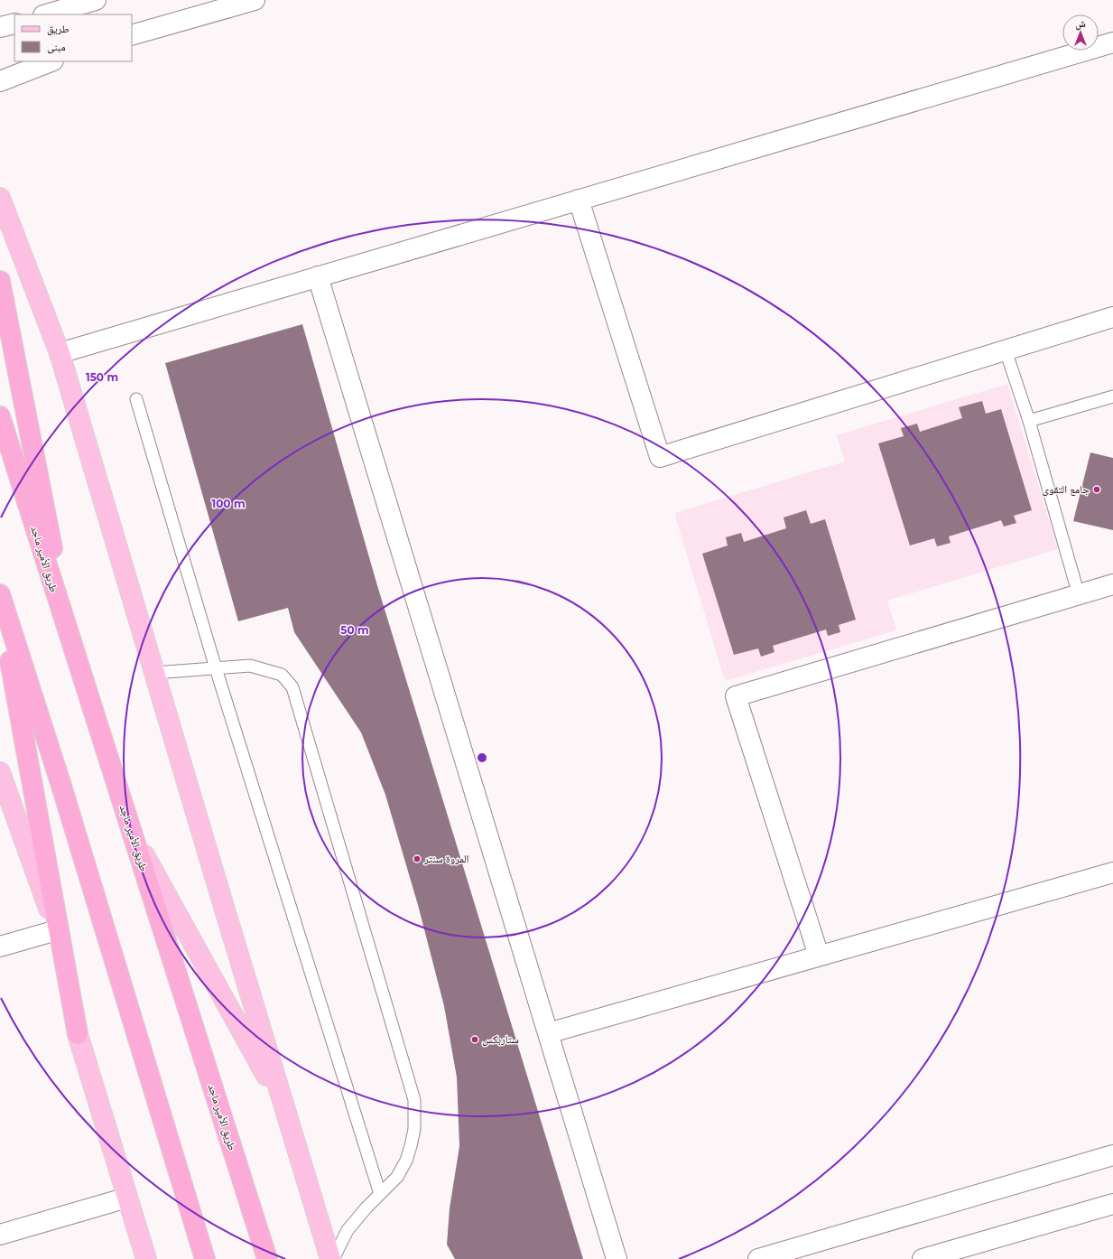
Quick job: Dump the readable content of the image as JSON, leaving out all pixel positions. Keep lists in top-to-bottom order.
{
  "streets": {
    "highway": ["طريق الأمير ماجد"]
  },
  "places": ["جامع التقوى", "المروة سنتر", "ستاربكس"],
  "legend": ["طريق", "مبنى"],
  "north": "top",
  "rings": ["150 m", "100 m", "50 m"]
}
